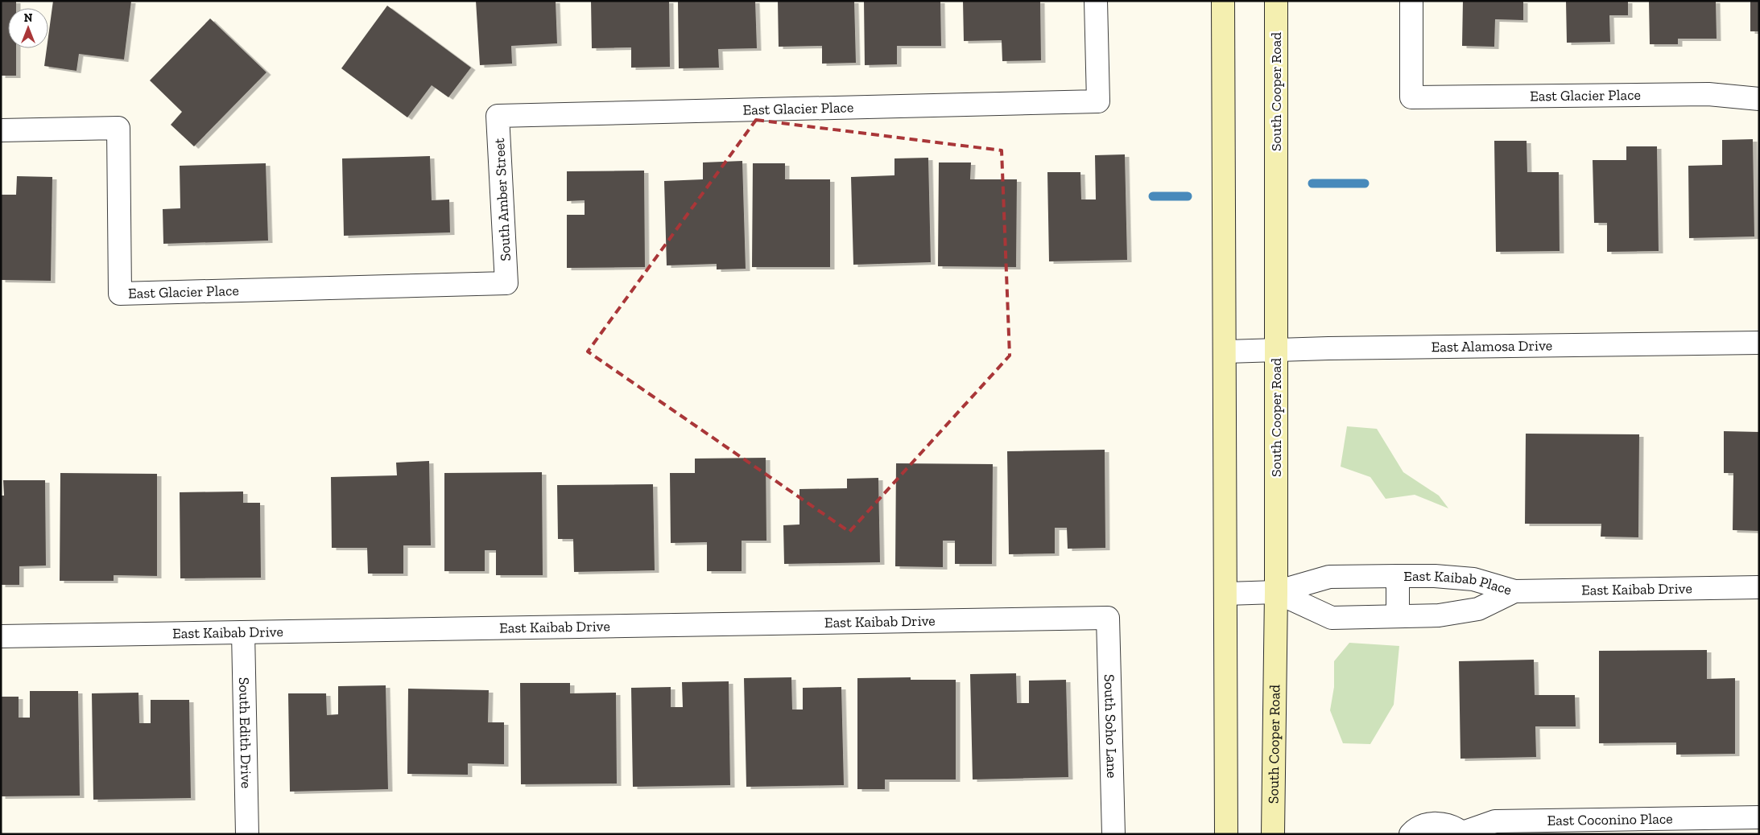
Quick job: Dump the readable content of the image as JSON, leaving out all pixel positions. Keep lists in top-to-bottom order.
{
  "streets": {
    "main road": ["South Cooper Road"],
    "street": [
      "East Glacier Place",
      "South Amber Street",
      "East Alamosa Drive",
      "East Kaibab Place",
      "East Kaibab Drive",
      "South Soho Lane",
      "South Edith Drive",
      "East Coconino Place"
    ]
  },
  "crossings": [
    ["South Cooper Road", "East Alamosa Drive"],
    ["South Cooper Road", "East Kaibab Place"],
    ["East Glacier Place", "South Amber Street"],
    ["East Kaibab Place", "East Kaibab Drive"],
    ["East Kaibab Drive", "South Soho Lane"],
    ["East Kaibab Drive", "South Edith Drive"]
  ],
  "north": "top"
}
